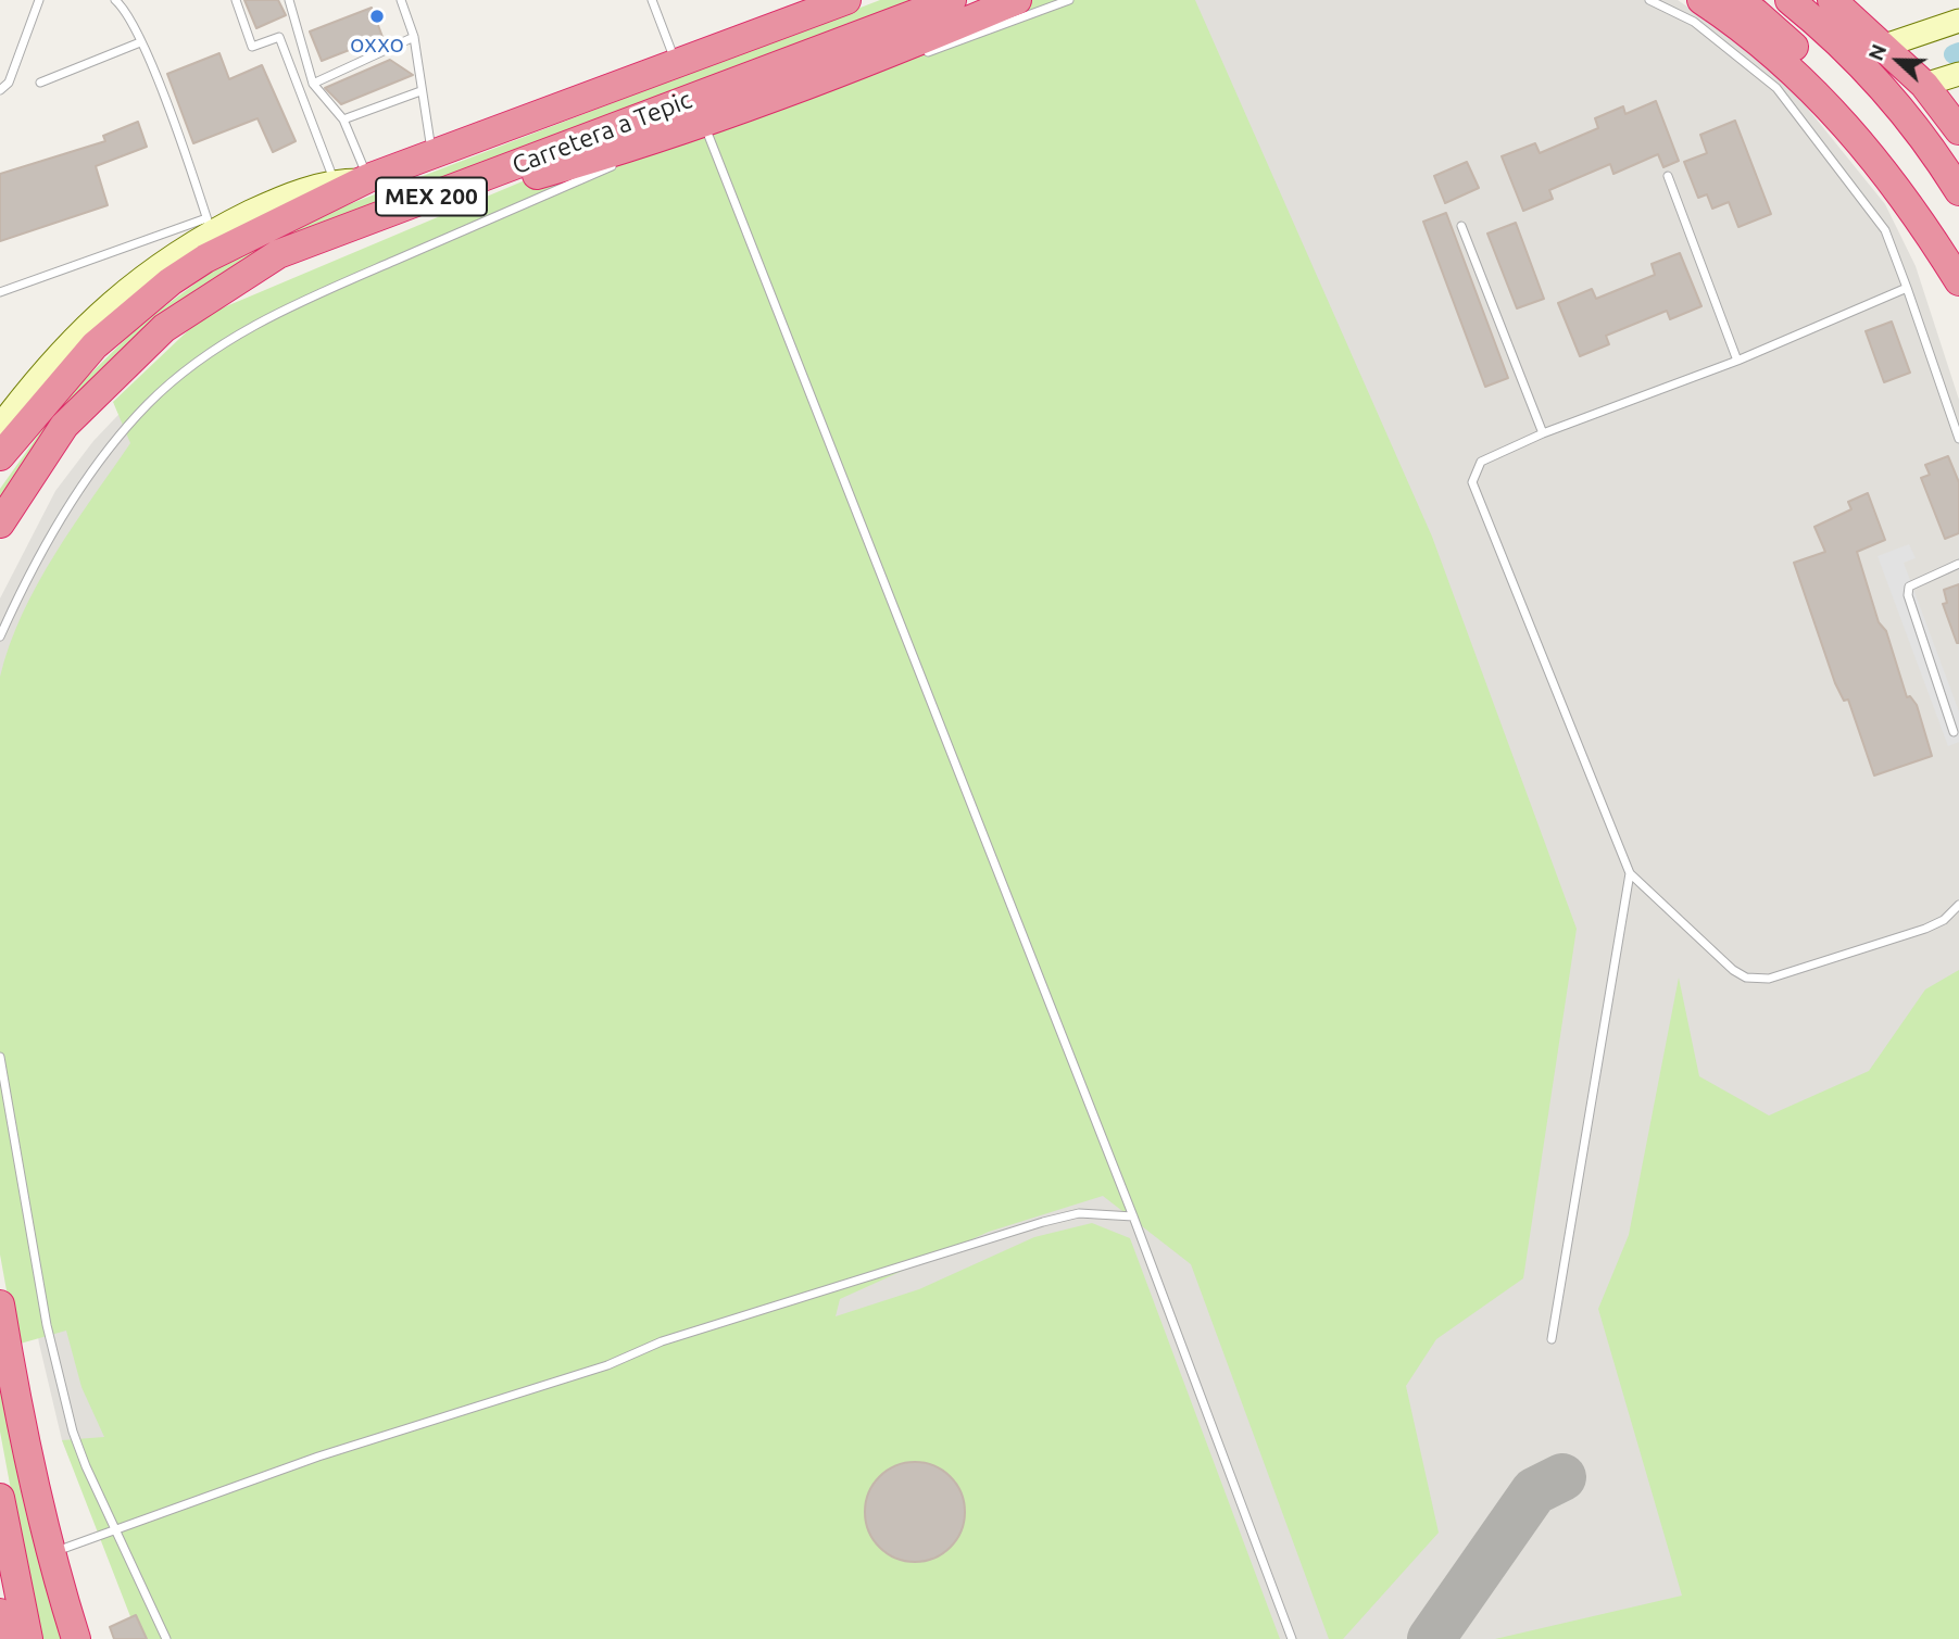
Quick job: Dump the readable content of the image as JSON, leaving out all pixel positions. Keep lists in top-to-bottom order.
{
  "streets": {
    "highway": ["Carretera a Tepic", "MEX 200"]
  },
  "places": ["oxxo"],
  "north": "left"
}
